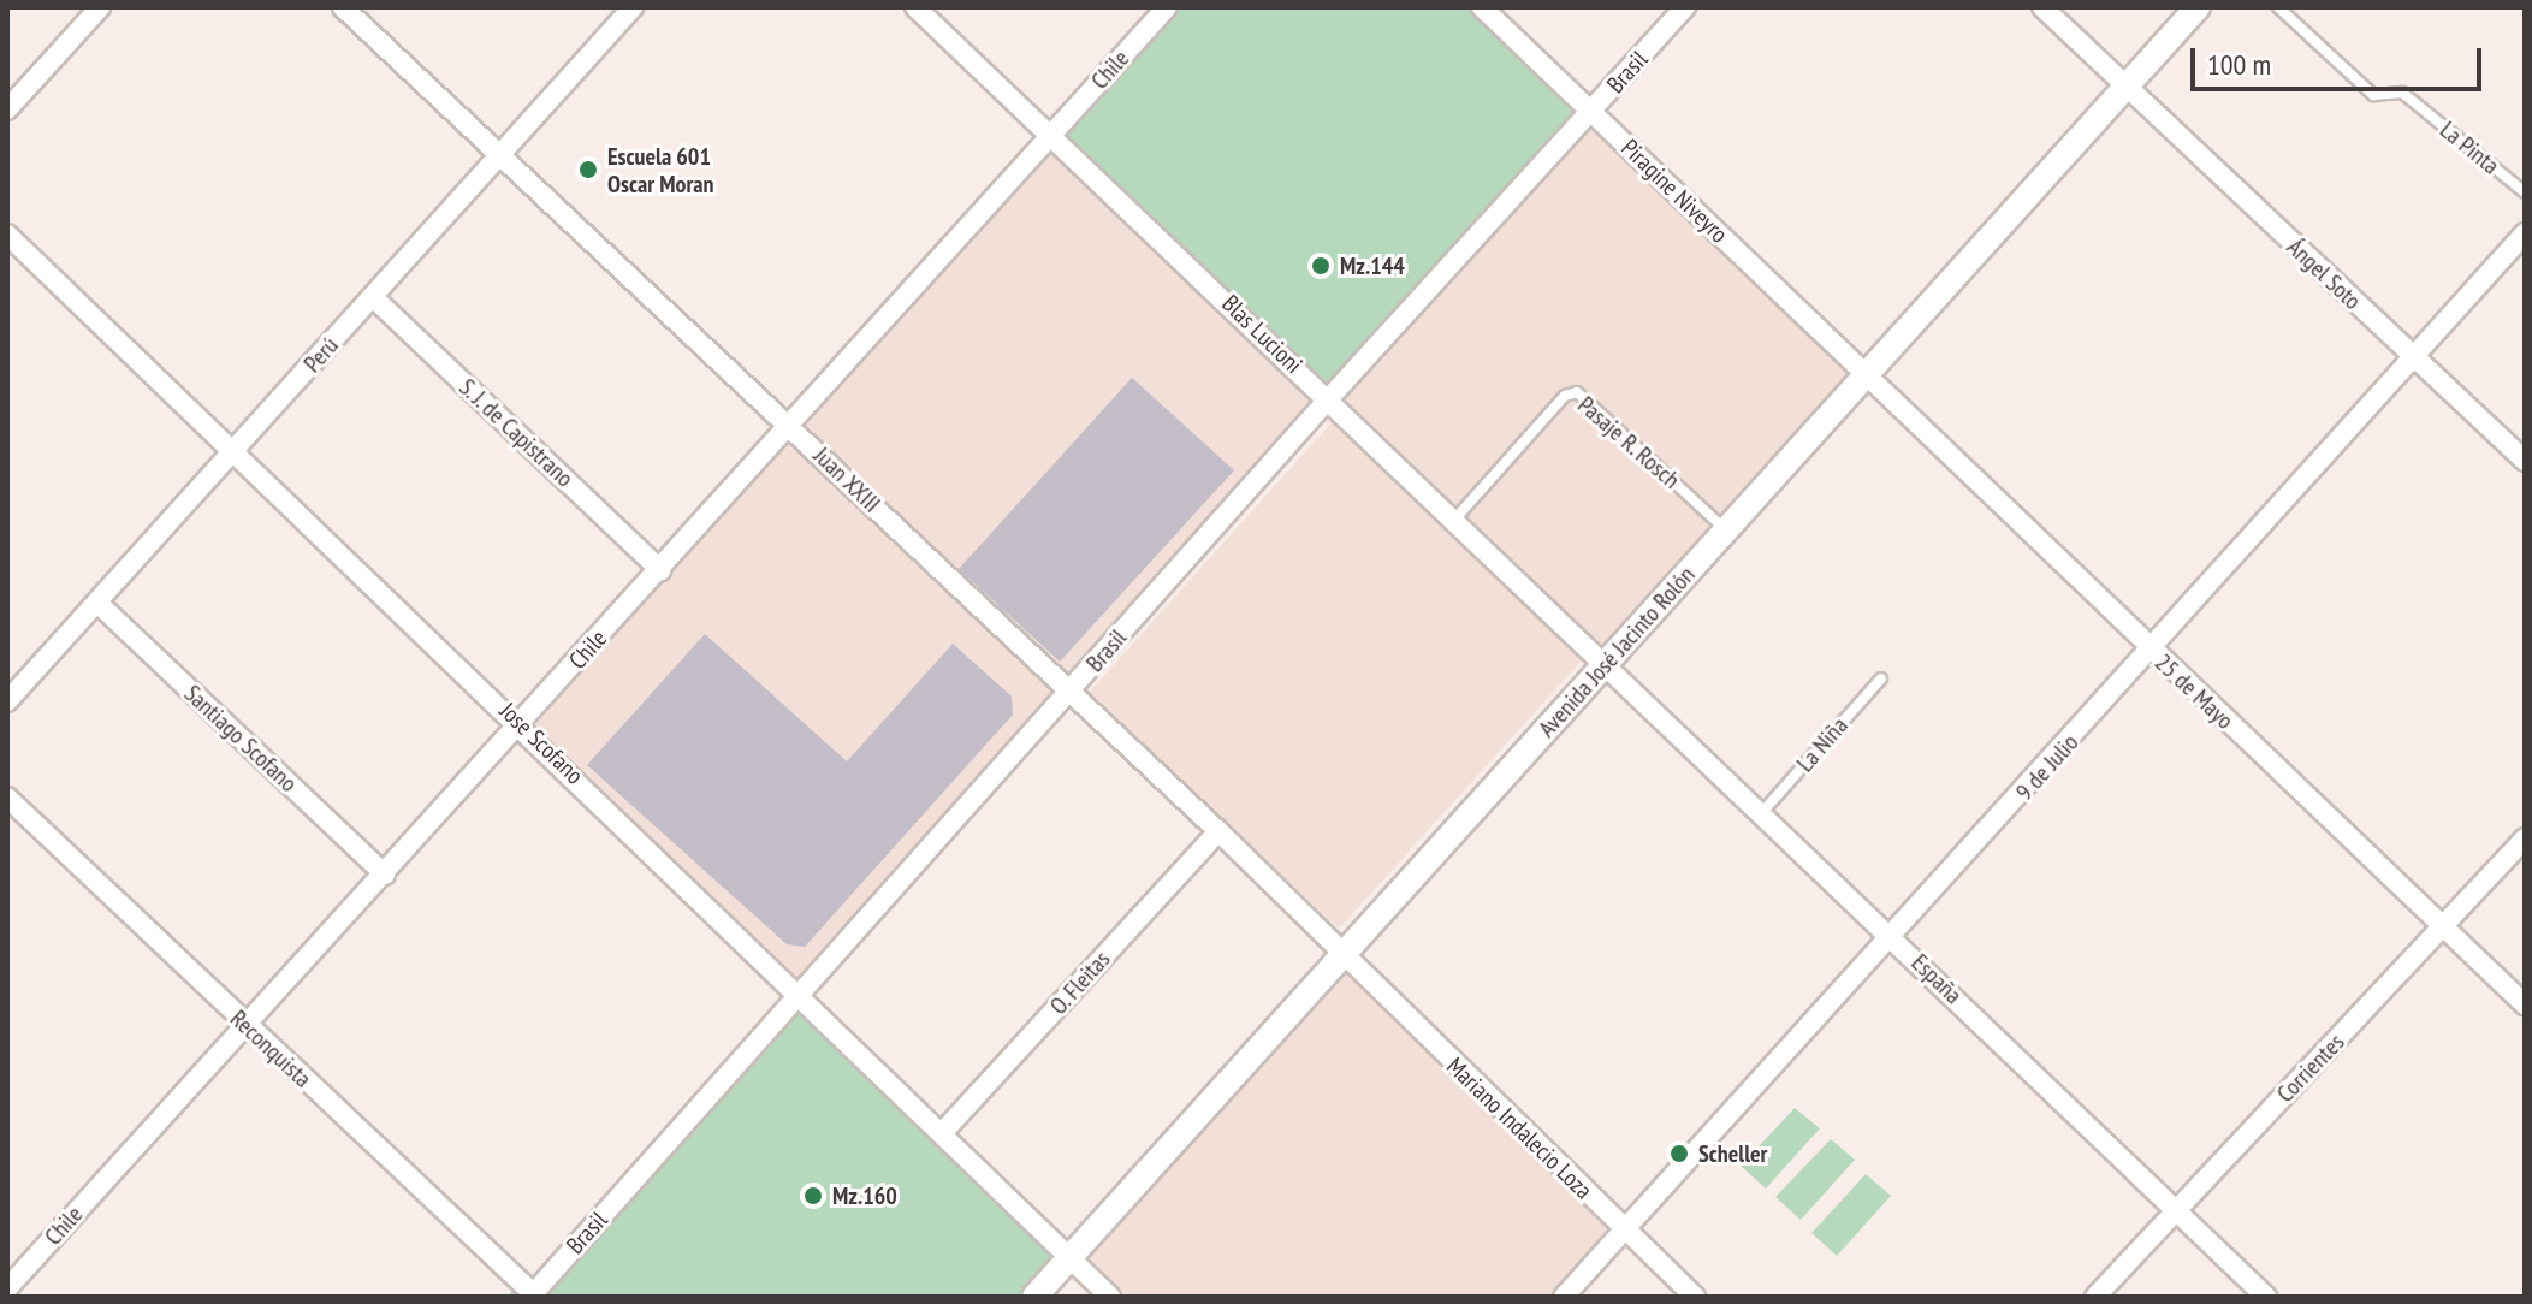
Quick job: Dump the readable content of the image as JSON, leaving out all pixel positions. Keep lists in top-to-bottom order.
{
  "streets": {
    "street": [
      "Chile",
      "Brasil",
      "Piragine Niveyro",
      "Ángel Soto",
      "Blas Lucioni",
      "Perú",
      "S. J. de Capistrano",
      "Juan XXIII",
      "Avenida José Jacinto Rolón",
      "25 de Mayo",
      "Santiago Scofano",
      "Jose Scofano",
      "9 de Julio",
      "España",
      "O. Fleitas",
      "Reconquista",
      "Corrientes",
      "Mariano Indalecio Loza"
    ],
    "lane": ["La Pinta", "Pasaje R. Rosch", "La Niña"]
  },
  "crossings": [
    ["Chile", "Blas Lucioni"],
    ["Chile", "S. J. de Capistrano"],
    ["Chile", "Juan XXIII"],
    ["Chile", "Santiago Scofano"],
    ["Chile", "Jose Scofano"],
    ["Chile", "Reconquista"],
    ["Brasil", "Piragine Niveyro"],
    ["Brasil", "Blas Lucioni"],
    ["Brasil", "Juan XXIII"],
    ["Brasil", "Jose Scofano"],
    ["Brasil", "Reconquista"],
    ["Piragine Niveyro", "Avenida José Jacinto Rolón"],
    ["Piragine Niveyro", "25 de Mayo"],
    ["Ángel Soto", "Avenida José Jacinto Rolón"],
    ["Ángel Soto", "9 de Julio"],
    ["Blas Lucioni", "Pasaje R. Rosch"],
    ["Blas Lucioni", "Avenida José Jacinto Rolón"],
    ["Blas Lucioni", "España"],
    ["Perú", "S. J. de Capistrano"],
    ["Perú", "Juan XXIII"],
    ["Perú", "Santiago Scofano"],
    ["Perú", "Jose Scofano"],
    ["Pasaje R. Rosch", "Avenida José Jacinto Rolón"],
    ["Juan XXIII", "Avenida José Jacinto Rolón"],
    ["Juan XXIII", "O. Fleitas"],
    ["Juan XXIII", "Mariano Indalecio Loza"],
    ["Avenida José Jacinto Rolón", "25 de Mayo"],
    ["Avenida José Jacinto Rolón", "Jose Scofano"],
    ["Avenida José Jacinto Rolón", "España"],
    ["Avenida José Jacinto Rolón", "Mariano Indalecio Loza"],
    ["25 de Mayo", "9 de Julio"],
    ["25 de Mayo", "Corrientes"],
    ["Jose Scofano", "O. Fleitas"],
    ["La Niña", "España"],
    ["9 de Julio", "España"],
    ["9 de Julio", "Mariano Indalecio Loza"],
    ["España", "Corrientes"]
  ],
  "places": [
    "Escuela 601 Oscar Moran",
    "Mz.144",
    "Scheller",
    "Mz.160"
  ],
  "scale_bar": "100 m"
}
